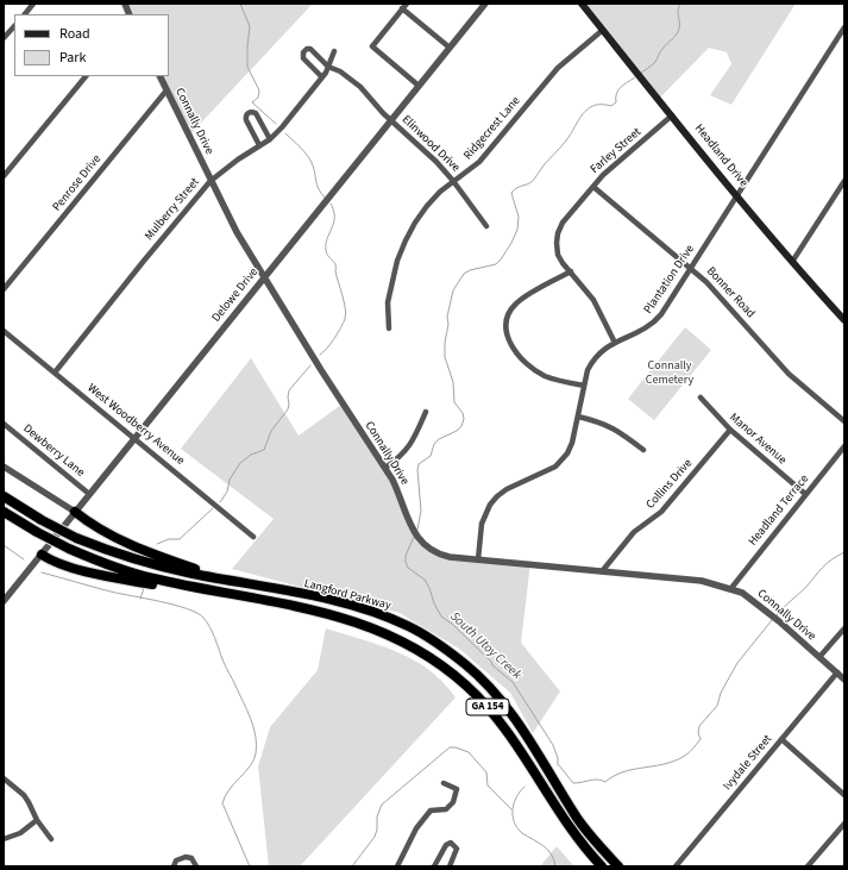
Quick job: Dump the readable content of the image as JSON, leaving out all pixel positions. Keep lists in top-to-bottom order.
{
  "streets": {
    "highway": ["Langford Parkway", "GA 154"],
    "main road": ["Headland Drive"],
    "street": [
      "Connally Drive",
      "Ridgecrest Lane",
      "Elinwood Drive",
      "Farley Street",
      "Penrose Drive",
      "Mulberry Street",
      "Plantation Drive",
      "Bonner Road",
      "Delowe Drive",
      "West Woodberry Avenue",
      "Manor Avenue",
      "Dewberry Lane",
      "Collins Drive",
      "Headland Terrace",
      "Ivydale Street"
    ]
  },
  "crossings": [
    ["Connally Drive", "Penrose Drive"],
    ["Connally Drive", "Mulberry Street"],
    ["Connally Drive", "Plantation Drive"],
    ["Connally Drive", "Delowe Drive"],
    ["Connally Drive", "Collins Drive"],
    ["Connally Drive", "Headland Terrace"],
    ["Connally Drive", "Ivydale Street"],
    ["Ridgecrest Lane", "Elinwood Drive"],
    ["Ridgecrest Lane", "Headland Drive"],
    ["Elinwood Drive", "Mulberry Street"],
    ["Elinwood Drive", "Delowe Drive"],
    ["Farley Street", "Headland Drive"],
    ["Farley Street", "Plantation Drive"],
    ["Farley Street", "Bonner Road"],
    ["Headland Drive", "Plantation Drive"],
    ["Mulberry Street", "West Woodberry Avenue"],
    ["Plantation Drive", "Bonner Road"],
    ["Delowe Drive", "West Woodberry Avenue"],
    ["Delowe Drive", "Dewberry Lane"],
    ["Manor Avenue", "Collins Drive"],
    ["Manor Avenue", "Headland Terrace"]
  ],
  "water": ["South Utoy Creek"],
  "parks": ["Connally Cemetery"],
  "legend": ["Road", "Park"]
}
